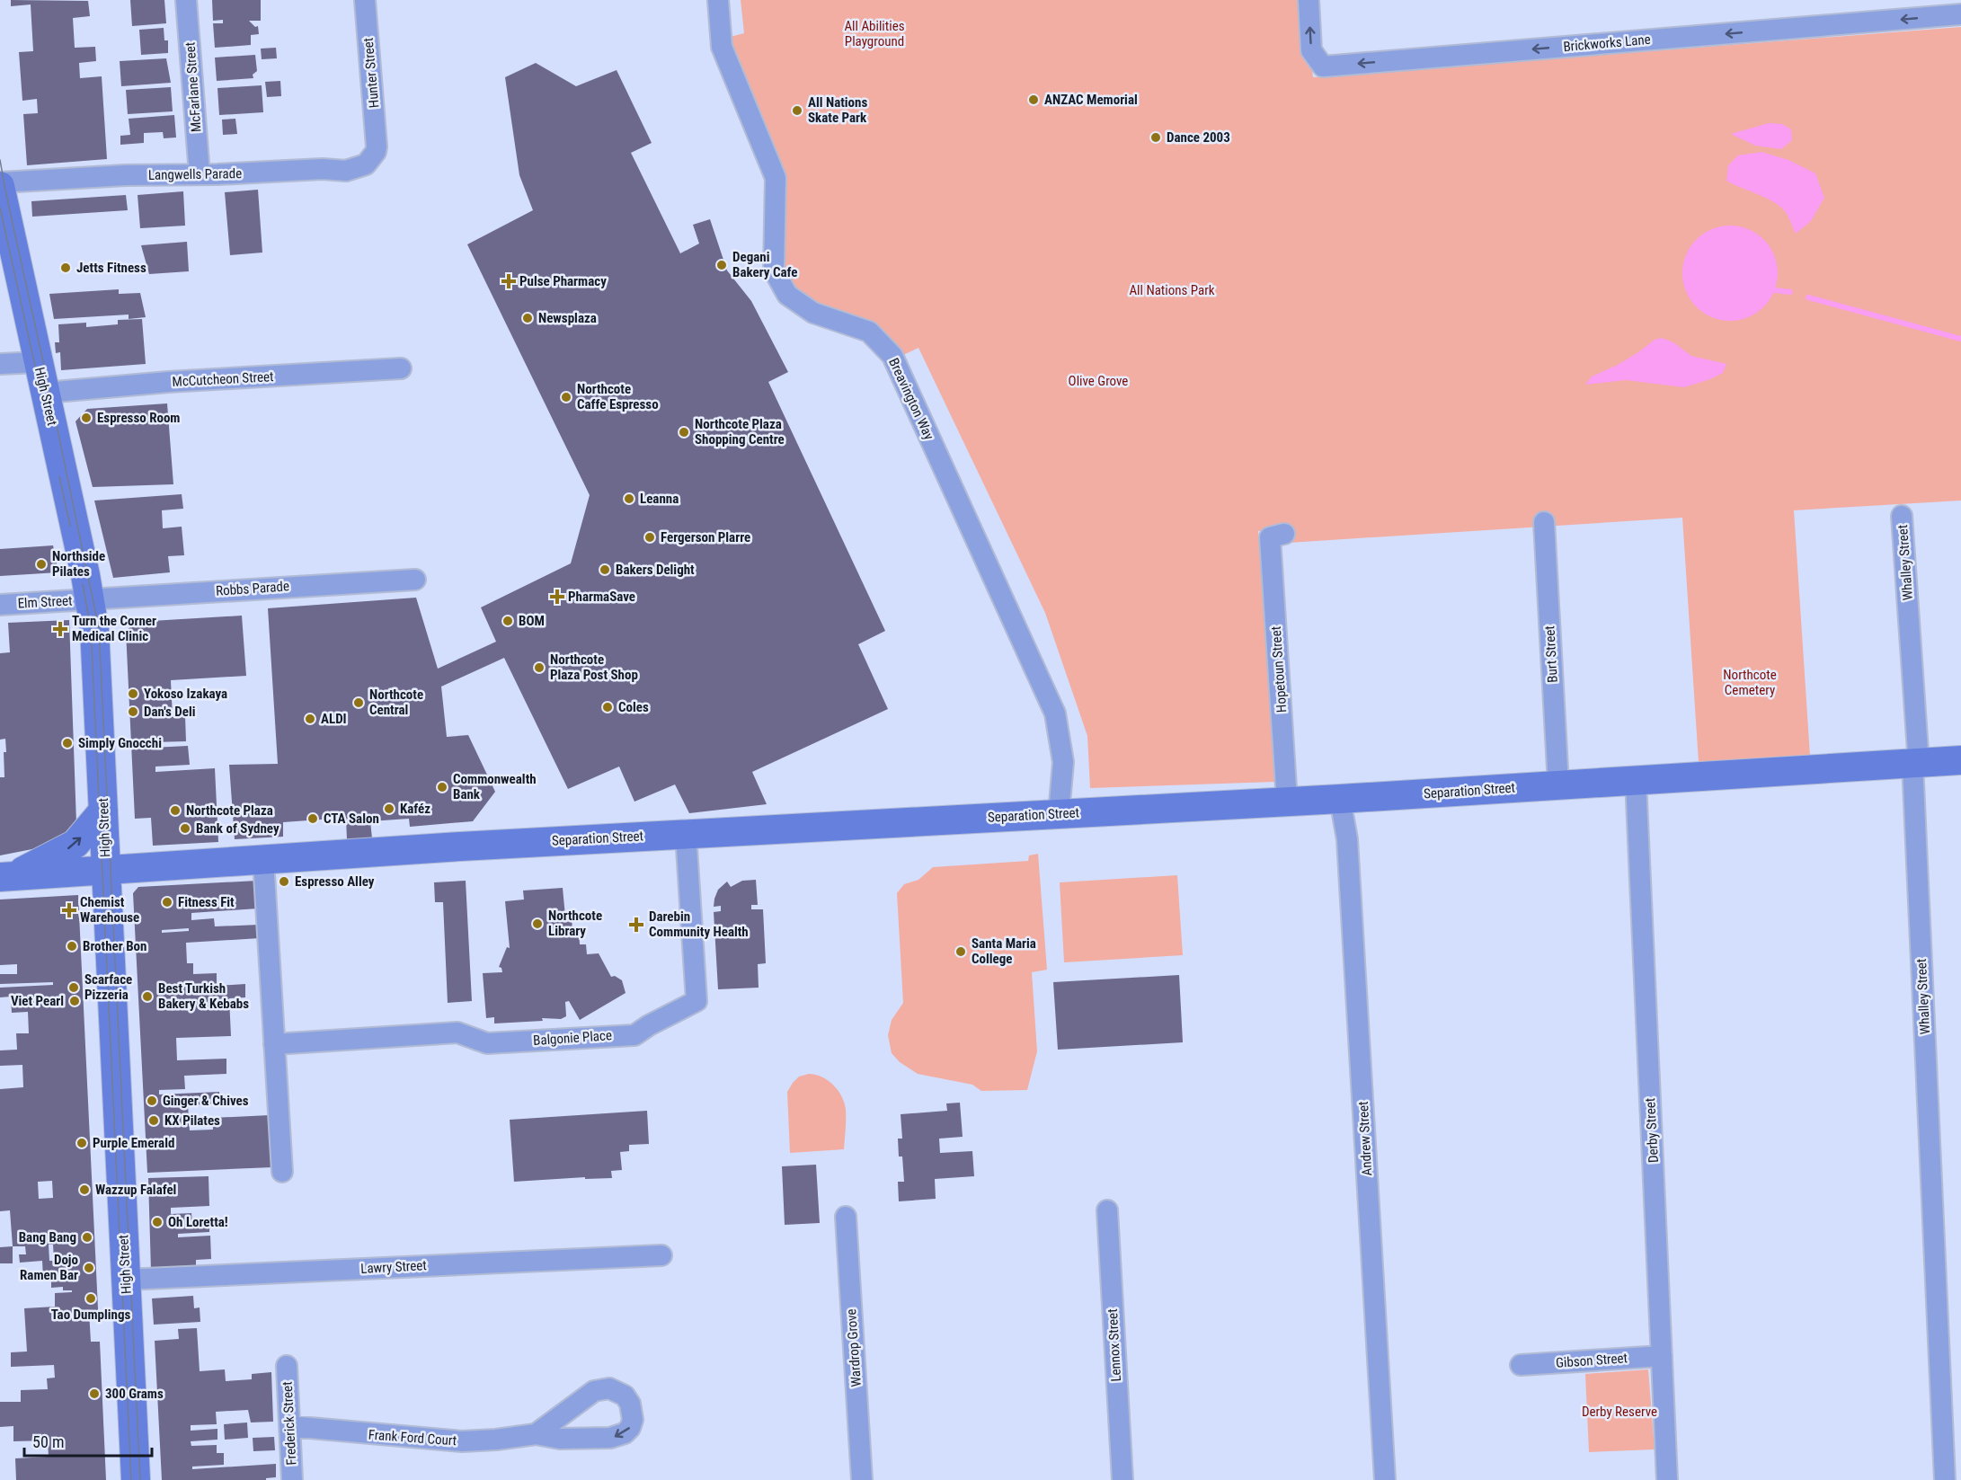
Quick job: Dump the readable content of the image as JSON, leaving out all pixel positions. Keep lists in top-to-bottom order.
{
  "streets": {
    "street": [
      "Brickworks Lane",
      "Hunter Street",
      "McFarlane Street",
      "Langwells Parade",
      "McCutcheon Street",
      "High Street",
      "Breavington Way",
      "Whalley Street",
      "Robbs Parade",
      "Elm Street",
      "Burt Street",
      "Hopetoun Street",
      "Separation Street",
      "Balgonie Place",
      "Derby Street",
      "Andrew Street",
      "Lawry Street",
      "Lennox Street",
      "Wardrop Grove",
      "Gibson Street",
      "Frederick Street",
      "Frank Ford Court"
    ]
  },
  "crossings": [
    ["Hunter Street", "Langwells Parade"],
    ["McFarlane Street", "Langwells Parade"],
    ["Langwells Parade", "High Street"],
    ["McCutcheon Street", "High Street"],
    ["High Street", "Robbs Parade"],
    ["High Street", "Elm Street"],
    ["High Street", "Separation Street"],
    ["High Street", "Lawry Street"],
    ["Breavington Way", "Separation Street"],
    ["Whalley Street", "Separation Street"],
    ["Robbs Parade", "Elm Street"],
    ["Burt Street", "Separation Street"],
    ["Hopetoun Street", "Separation Street"],
    ["Separation Street", "Balgonie Place"],
    ["Separation Street", "Derby Street"],
    ["Separation Street", "Andrew Street"],
    ["Derby Street", "Gibson Street"],
    ["Frederick Street", "Frank Ford Court"]
  ],
  "one_way": ["Brickworks Lane"],
  "parks": [
    "All Abilities Playground",
    "All Nations Park",
    "Olive Grove",
    "Northcote Cemetery",
    "Derby Reserve"
  ],
  "places": {
    "other": [
      "ANZAC Memorial",
      "All Nations Skate Park",
      "Dance 2003",
      "Degani Bakery Cafe",
      "Jetts Fitness",
      "Newsplaza",
      "Northcote Caffe Espresso",
      "Espresso Room",
      "Northcote Plaza Shopping Centre",
      "Leanna",
      "Fergerson Plarre",
      "Northside Pilates",
      "Bakers Delight",
      "BOM",
      "Northcote Plaza Post Shop",
      "Yokoso Izakaya",
      "Northcote Central",
      "Coles",
      "Dan's Deli",
      "ALDI",
      "Simply Gnocchi",
      "Commonwealth Bank",
      "Kaféz",
      "Northcote Plaza",
      "CTA Salon",
      "Bank of Sydney",
      "Espresso Alley",
      "Fitness Fit",
      "Northcote Library",
      "Brother Bon",
      "Santa Maria College",
      "Scarface Pizzeria",
      "Best Turkish Bakery & Kebabs",
      "Viet Pearl",
      "Ginger & Chives",
      "KX Pilates",
      "Purple Emerald",
      "Wazzup Falafel",
      "Oh Loretta!",
      "Bang Bang",
      "Dojo Ramen Bar",
      "Tao Dumplings",
      "300 Grams"
    ],
    "health": [
      "Pulse Pharmacy",
      "PharmaSave",
      "Turn the Corner Medical Clinic",
      "Chemist Warehouse",
      "Darebin Community Health"
    ]
  },
  "scale_bar": "50 m"
}
